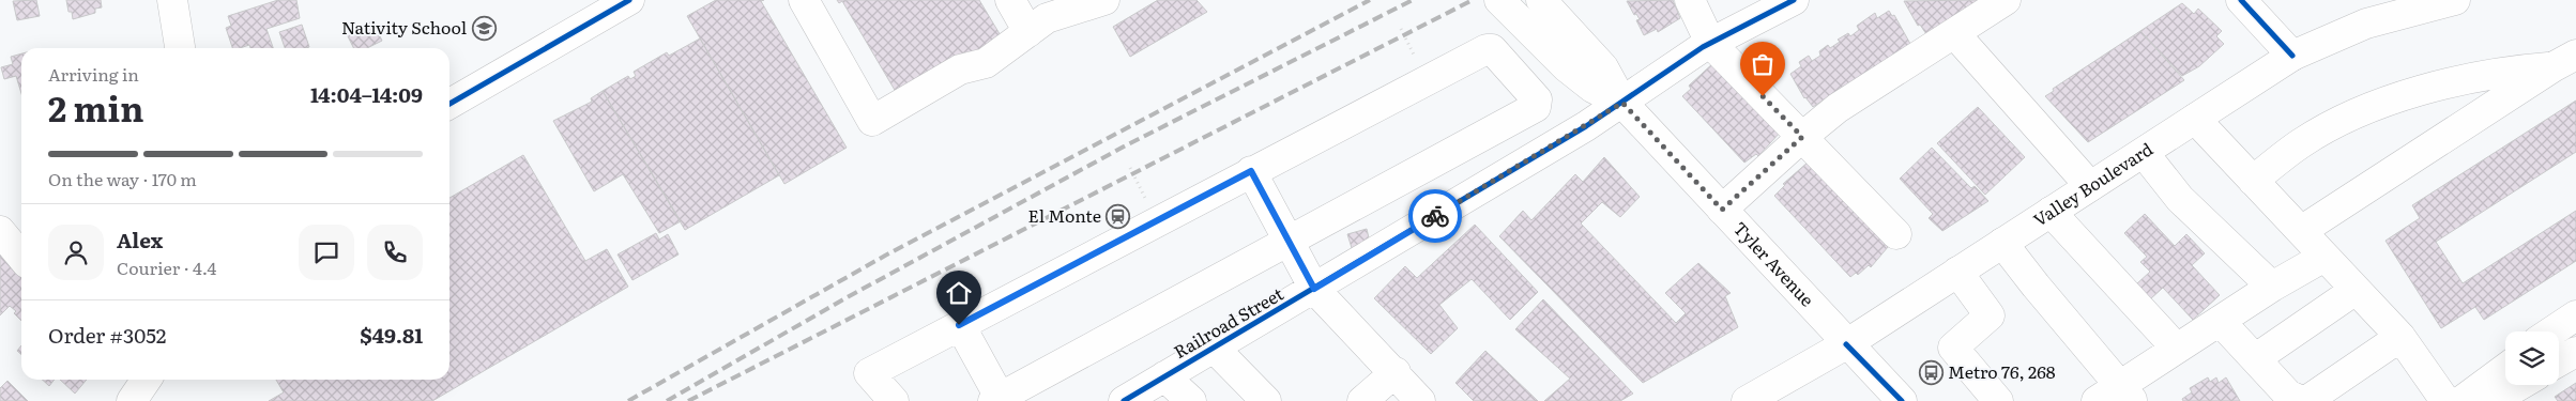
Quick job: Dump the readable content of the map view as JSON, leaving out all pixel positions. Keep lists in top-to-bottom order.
{
  "streets": {
    "street": ["Valley Boulevard", "Tyler Avenue", "Railroad Street"]
  },
  "crossings": [
    ["Valley Boulevard", "Tyler Avenue"],
    ["Tyler Avenue", "Railroad Street"]
  ],
  "places": {
    "school or university": ["Nativity School"],
    "station": ["El Monte"],
    "bus stop": ["Metro 76, 268"]
  },
  "page": {
    "heading": ["2 min", "Arriving in", "14:04–14:09"],
    "panel": [
      "Alex",
      "Courier · 4.4",
      "Order #3052",
      "$49.81"
    ],
    "bar": "On the way · 170 m"
  }
}
